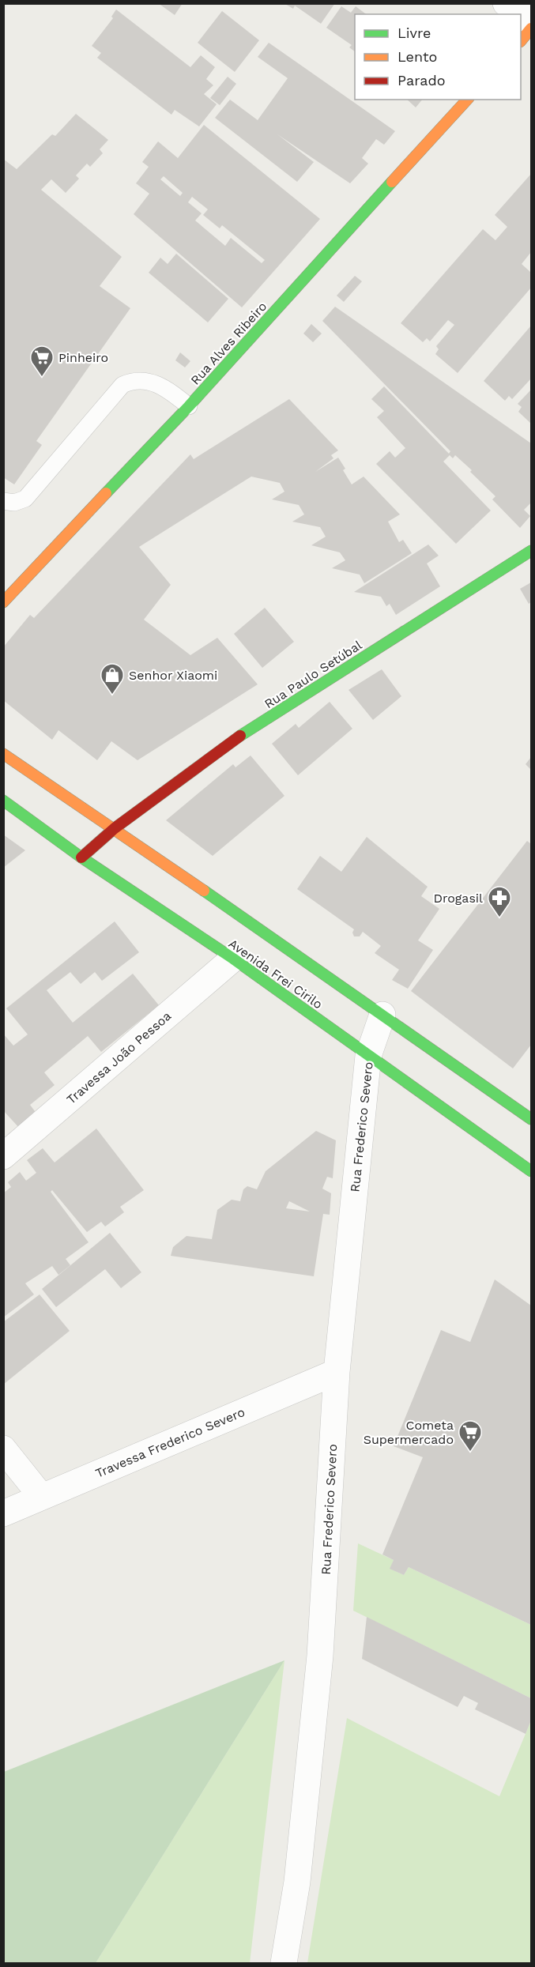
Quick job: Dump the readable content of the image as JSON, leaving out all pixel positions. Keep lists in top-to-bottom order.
{
  "streets": {
    "main road": ["Rua Alves Ribeiro", "Rua Paulo Setúbal", "Avenida Frei Cirilo"],
    "street": ["Travessa João Pessoa", "Rua Frederico Severo", "Travessa Frederico Severo"]
  },
  "crossings": [
    ["Rua Paulo Setúbal", "Avenida Frei Cirilo"],
    ["Avenida Frei Cirilo", "Travessa João Pessoa"],
    ["Avenida Frei Cirilo", "Rua Frederico Severo"],
    ["Rua Frederico Severo", "Travessa Frederico Severo"]
  ],
  "places": {
    "supermarket": ["Pinheiro", "Cometa Supermercado"],
    "shop": ["Senhor Xiaomi"],
    "pharmacy": ["Drogasil"]
  },
  "legend": ["Livre", "Lento", "Parado"]
}
